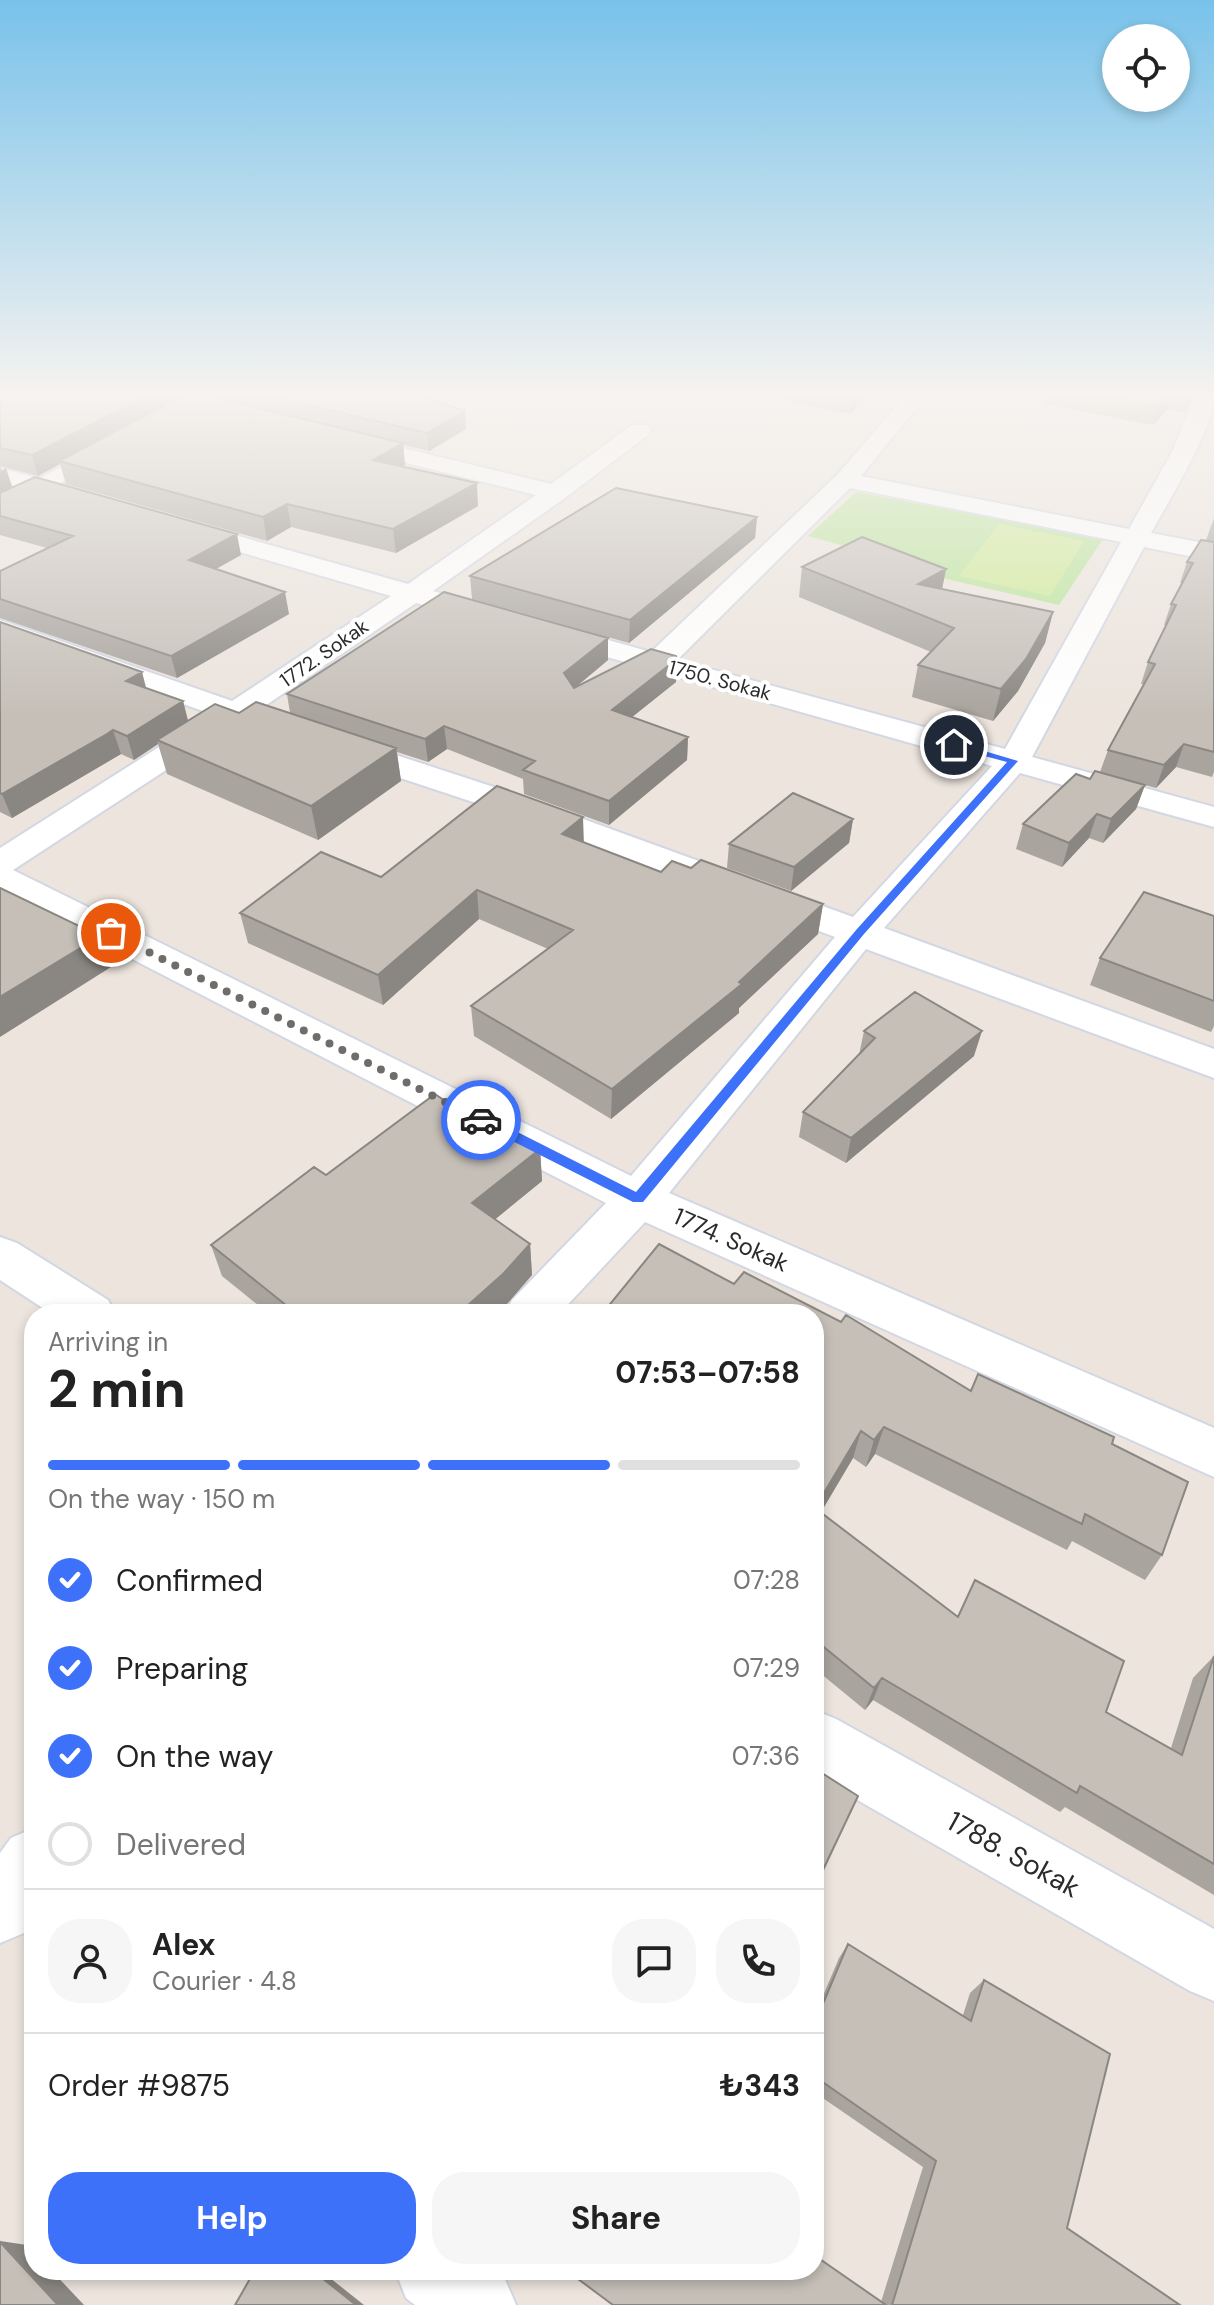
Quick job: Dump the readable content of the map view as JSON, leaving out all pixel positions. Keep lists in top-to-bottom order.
{
  "streets": {
    "street": [
      "1772. Sokak",
      "1750. Sokak",
      "1774. Sokak",
      "1788. Sokak"
    ]
  },
  "crossings": [
    ["1772. Sokak", "1750. Sokak"]
  ],
  "page": {
    "heading": ["2 min", "Arriving in", "07:53–07:58"],
    "panel": [
      "Alex",
      "Courier · 4.8",
      "Order #9875",
      "₺343"
    ],
    "bar": "On the way · 150 m",
    "list": [
      ["Confirmed", "07:28"],
      ["Preparing", "07:29"],
      ["On the way", "07:36"],
      "Delivered"
    ],
    "buttons": ["Help", "Share"]
  }
}
